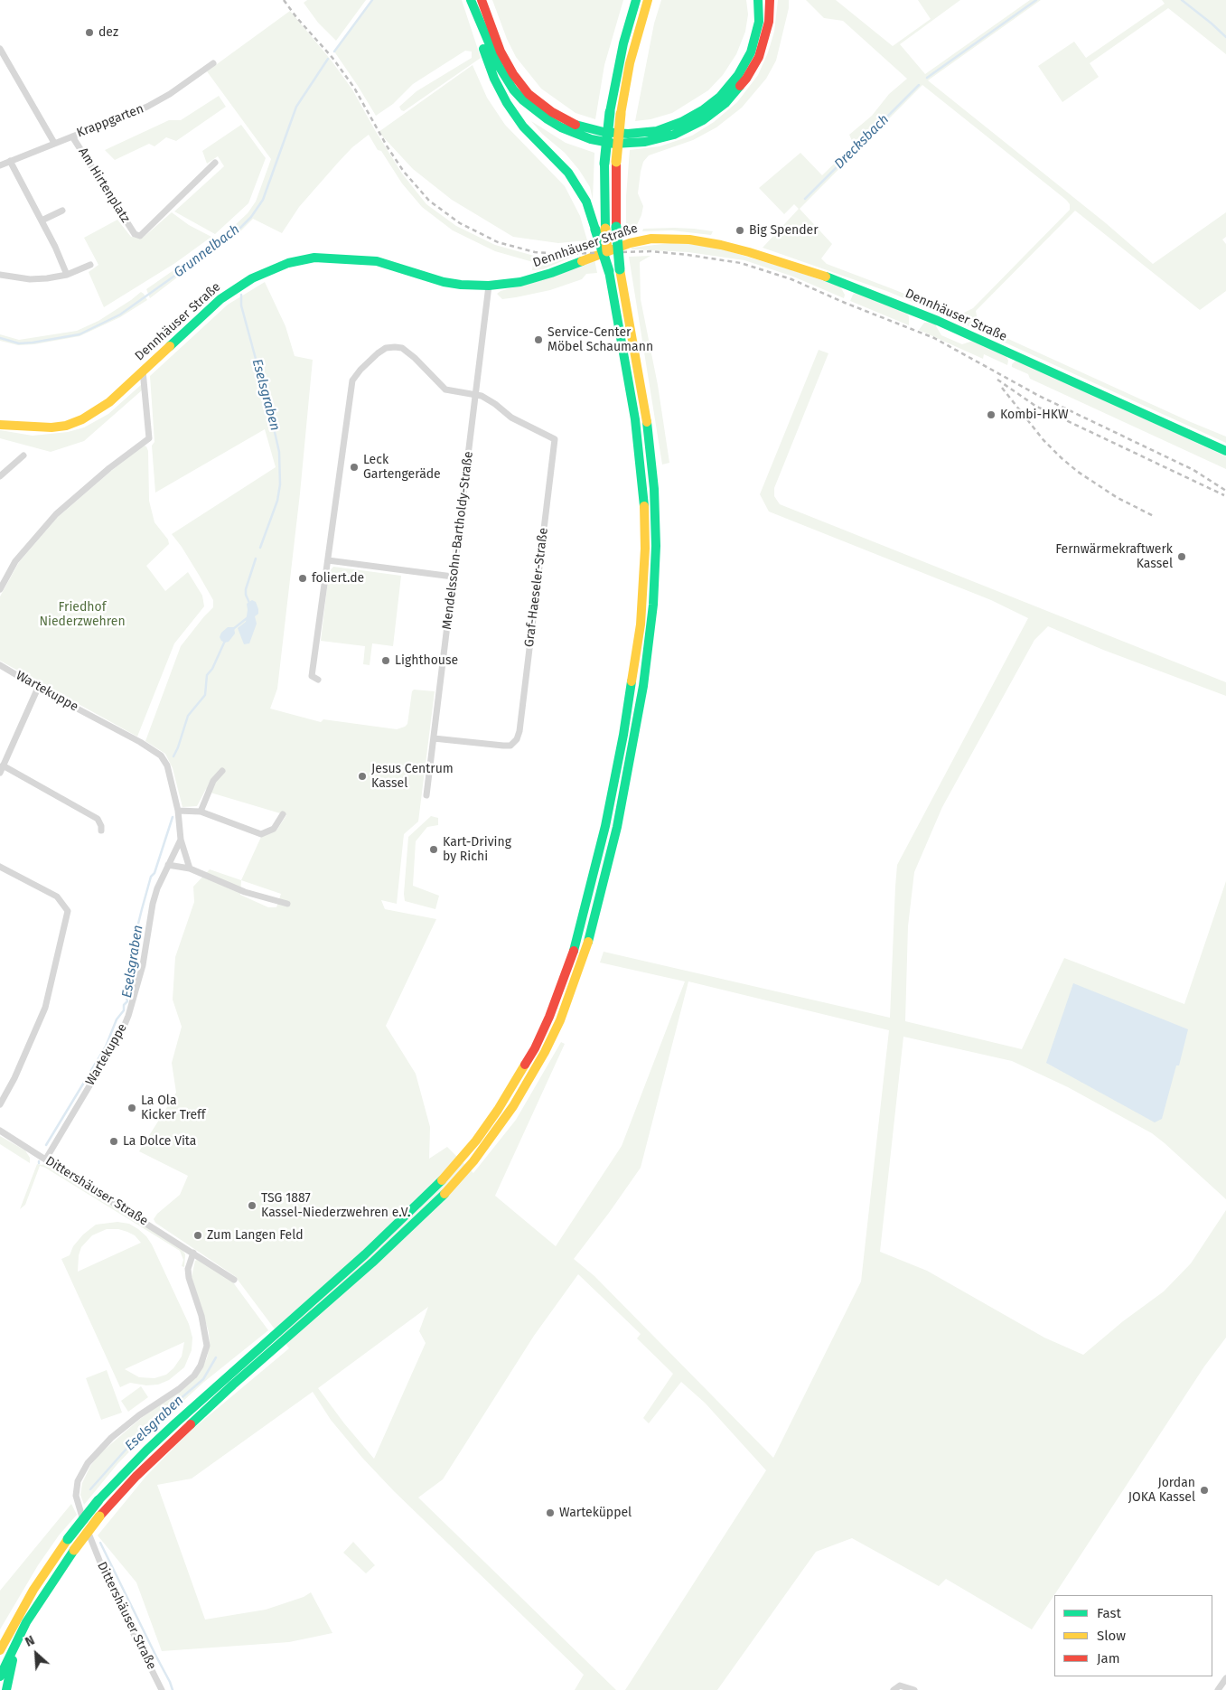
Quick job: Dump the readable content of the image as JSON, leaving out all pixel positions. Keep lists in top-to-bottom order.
{
  "streets": {
    "main road": ["Dennhäuser Straße"],
    "street": [
      "Krappgarten",
      "Am Hirtenplatz",
      "Mendelssohn-Bartholdy-Straße",
      "Graf-Haeseler-Straße",
      "Wartekuppe",
      "Dittershäuser Straße"
    ]
  },
  "crossings": [
    ["Krappgarten", "Am Hirtenplatz"],
    ["Dennhäuser Straße", "Mendelssohn-Bartholdy-Straße"],
    ["Mendelssohn-Bartholdy-Straße", "Graf-Haeseler-Straße"],
    ["Wartekuppe", "Dittershäuser Straße"]
  ],
  "water": ["Drecksbach", "Grunnelbach", "Eselsgraben"],
  "parks": ["Friedhof Niederzwehren"],
  "places": [
    "dez",
    "Big Spender",
    "Service-Center Möbel Schaumann",
    "Kombi-HKW",
    "Leck Gartengeräde",
    "Fernwärmekraftwerk Kassel",
    "foliert.de",
    "Lighthouse",
    "Jesus Centrum Kassel",
    "Kart-Driving by Richi",
    "La Ola Kicker Treff",
    "La Dolce Vita",
    "TSG 1887 Kassel-Niederzwehren e.V.",
    "Zum Langen Feld",
    "Jordan JOKA Kassel",
    "Warteküppel"
  ],
  "legend": ["Fast", "Slow", "Jam"],
  "north": "top left"
}
